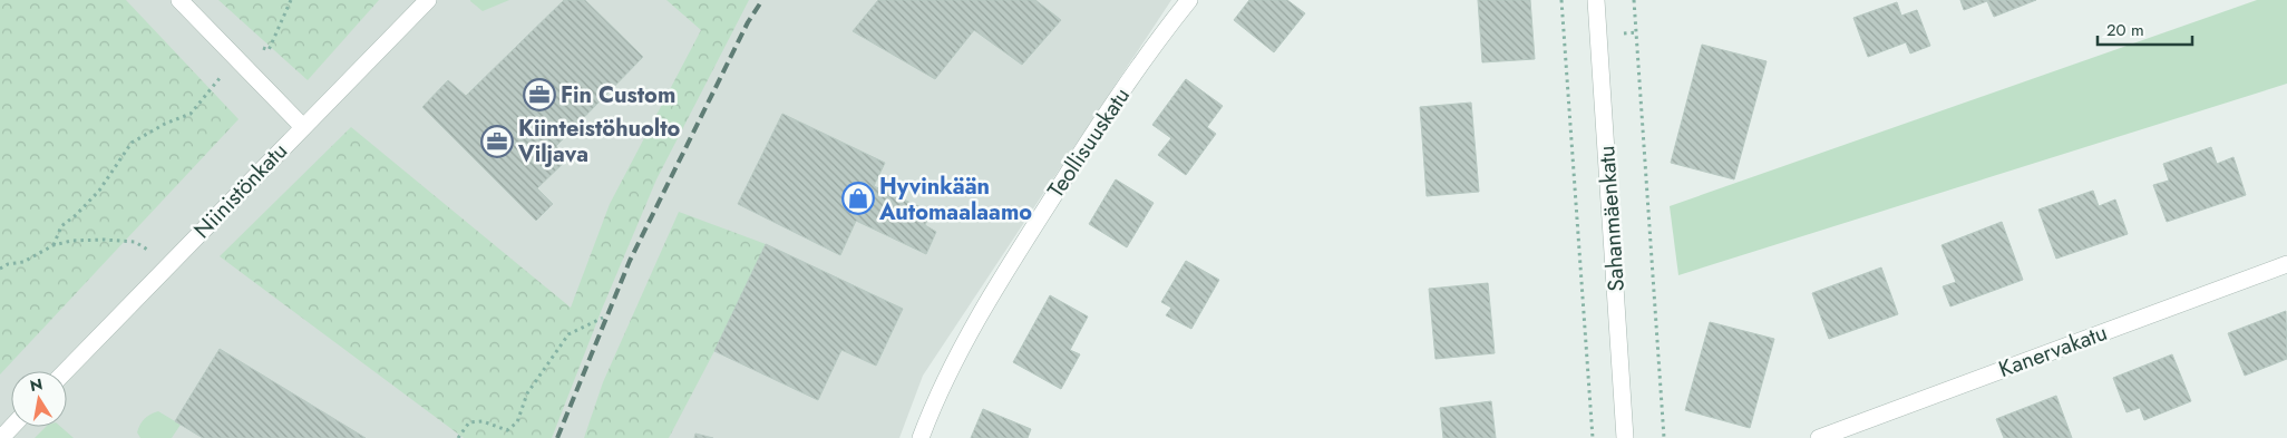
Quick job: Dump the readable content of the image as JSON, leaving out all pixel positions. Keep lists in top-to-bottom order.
{
  "streets": {
    "street": [
      "Teollisuuskatu",
      "Niinistönkatu",
      "Sahanmäenkatu",
      "Kanervakatu"
    ]
  },
  "places": {
    "office": ["Fin Custom", "Kiinteistöhuolto Viljava"],
    "shop": ["Hyvinkään Automaalaamo"]
  },
  "scale_bar": "20 m",
  "north": "top"
}
